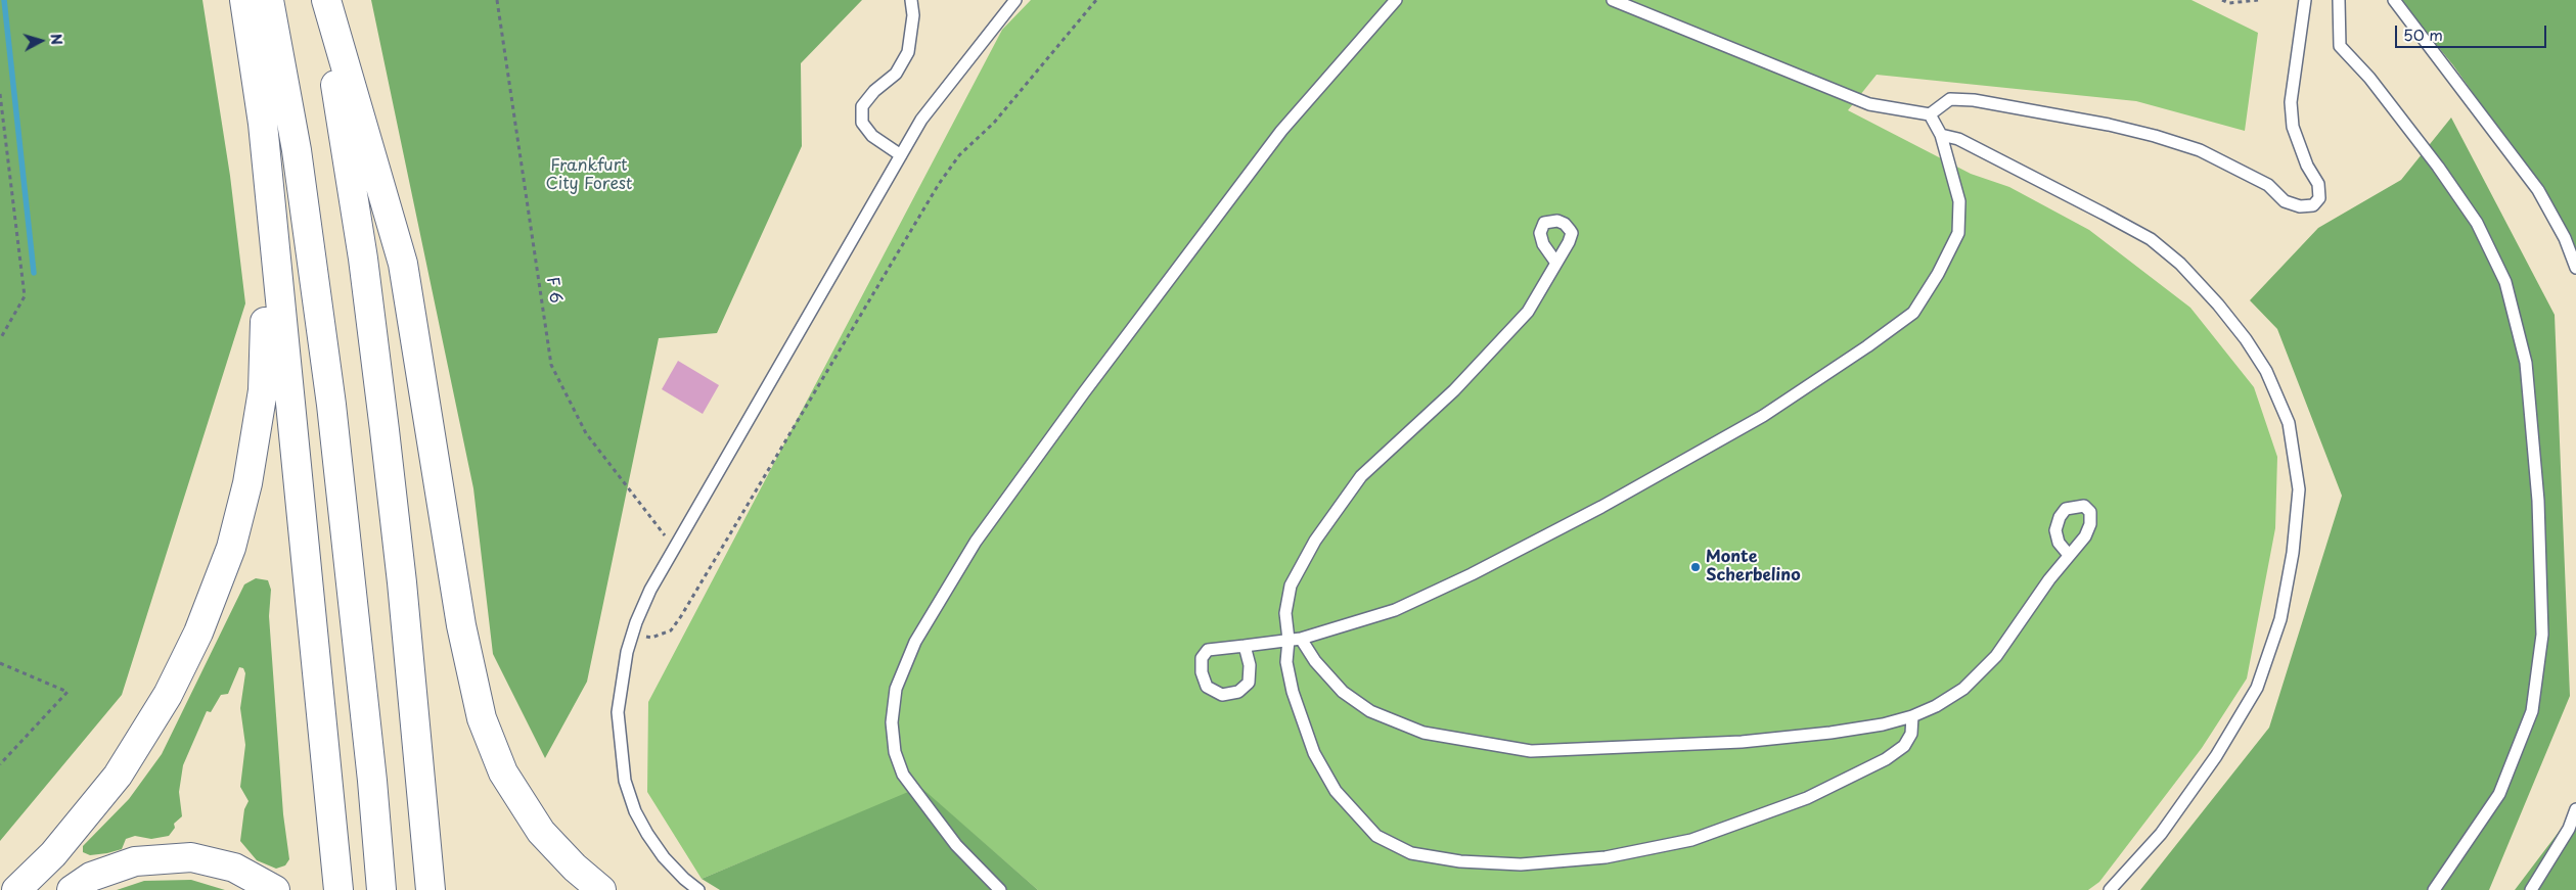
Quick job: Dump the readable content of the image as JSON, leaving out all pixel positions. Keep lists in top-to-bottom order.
{
  "streets": {
    "path": ["F 6"]
  },
  "parks": ["Frankfurt City Forest"],
  "places": ["Monte Scherbelino"],
  "scale_bar": "50 m",
  "north": "right"
}
